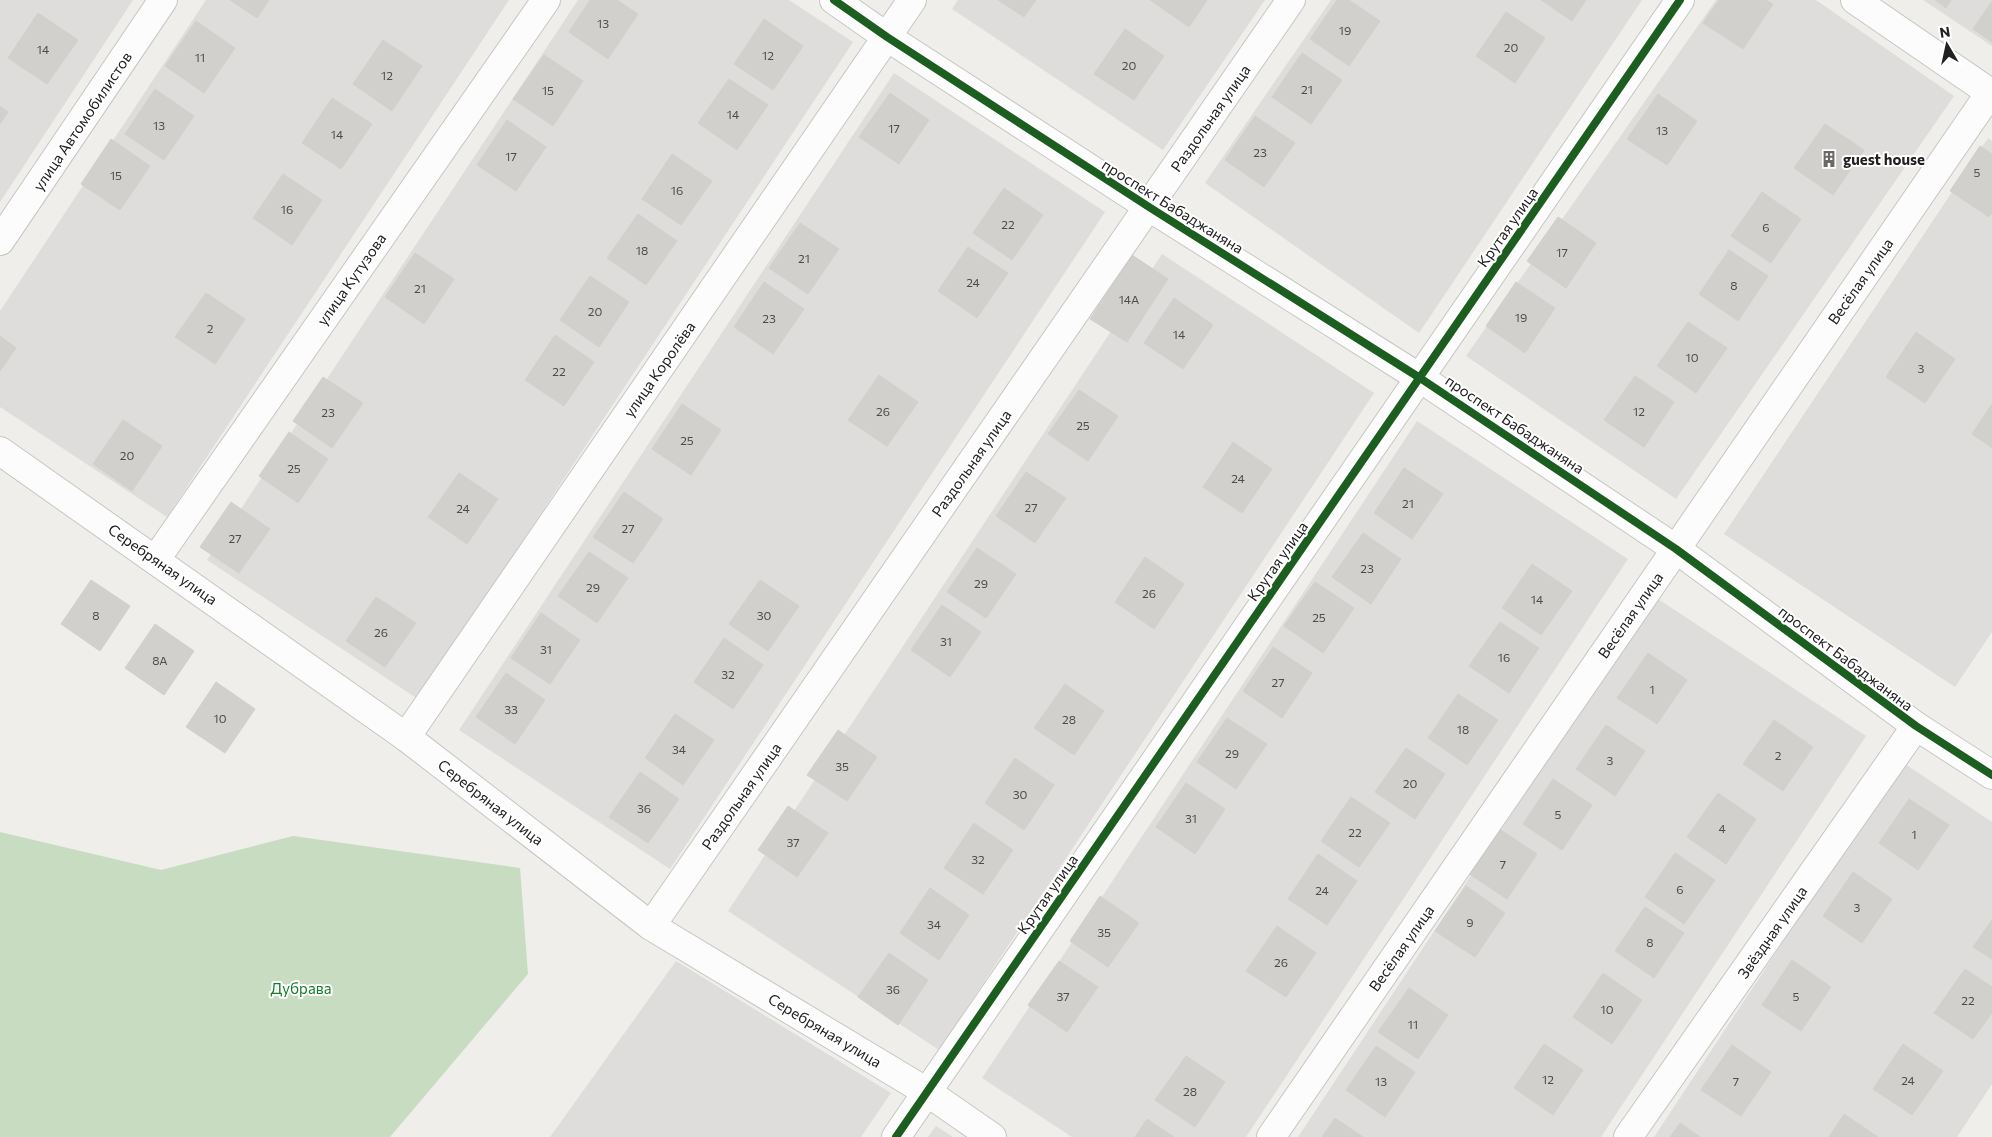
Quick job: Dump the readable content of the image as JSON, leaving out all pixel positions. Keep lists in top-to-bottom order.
{
  "streets": {
    "street": [
      "Раздольная улица",
      "улица Автомобилистов",
      "проспект Бабаджаняна",
      "Крутая улица",
      "улица Кутузова",
      "Весёлая улица",
      "улица Королёва",
      "Серебряная улица",
      "Звёздная улица"
    ]
  },
  "crossings": [
    ["Раздольная улица", "проспект Бабаджаняна"],
    ["Раздольная улица", "Серебряная улица"],
    ["проспект Бабаджаняна", "Крутая улица"],
    ["проспект Бабаджаняна", "Весёлая улица"],
    ["проспект Бабаджаняна", "улица Королёва"],
    ["проспект Бабаджаняна", "Звёздная улица"],
    ["Крутая улица", "Серебряная улица"],
    ["улица Кутузова", "Серебряная улица"],
    ["улица Королёва", "Серебряная улица"]
  ],
  "parks": ["Дубрава"],
  "places": {
    "building": ["guest house"]
  },
  "house_numbers": [
    "13",
    "19",
    "20",
    "14",
    "12",
    "11",
    "20",
    "12",
    "21",
    "15",
    "14",
    "13",
    "17",
    "13",
    "14",
    "23",
    "17",
    "5",
    "15",
    "16",
    "16",
    "22",
    "6",
    "18",
    "17",
    "21",
    "24",
    "8",
    "21",
    "14А",
    "20",
    "19",
    "23",
    "2",
    "14",
    "10",
    "3",
    "22",
    "26",
    "12",
    "23",
    "25",
    "25",
    "20",
    "25",
    "24",
    "21",
    "27",
    "24",
    "27",
    "27",
    "23",
    "29",
    "29",
    "26",
    "14",
    "8",
    "30",
    "25",
    "26",
    "31",
    "31",
    "16",
    "8А",
    "32",
    "27",
    "1",
    "33",
    "10",
    "28",
    "18",
    "34",
    "29",
    "2",
    "3",
    "35",
    "20",
    "30",
    "36",
    "5",
    "31",
    "4",
    "22",
    "1",
    "37",
    "32",
    "7",
    "6",
    "24",
    "3",
    "9",
    "34",
    "35",
    "8",
    "26",
    "36",
    "37",
    "5",
    "22",
    "10",
    "11",
    "12",
    "24",
    "13",
    "7",
    "28"
  ],
  "north": "top"
}
